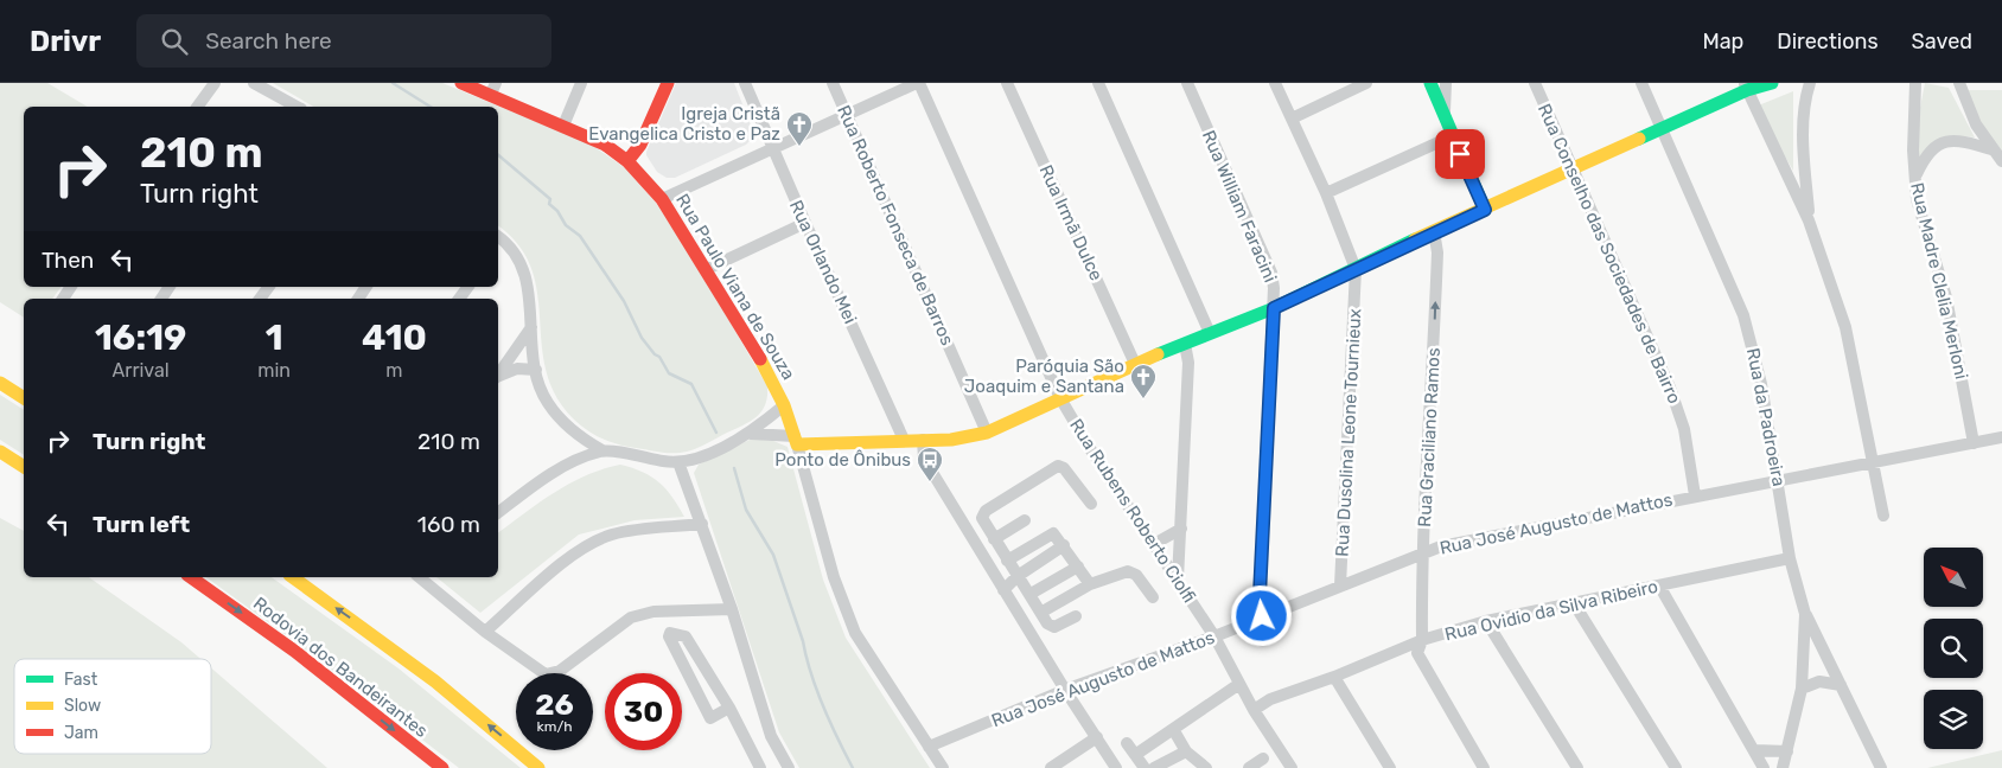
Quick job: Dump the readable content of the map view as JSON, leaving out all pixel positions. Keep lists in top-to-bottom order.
{
  "streets": {
    "main road": ["Rua Paulo Viana de Souza", "Rodovia dos Bandeirantes"],
    "street": [
      "Rua William Faracini",
      "Rua Irmã Dulce",
      "Rua Roberto Fonseca de Barros",
      "Rua Conselho das Sociedades de Bairro",
      "Rua Orlando Mei",
      "Rua Madre Clelia Merloni",
      "Rua da Padroeira",
      "Rua Dusolina Leone Tournieux",
      "Rua Graciliano Ramos",
      "Rua Rubens Roberto Ciolfi",
      "Rua José Augusto de Mattos",
      "Rua Ovidio da Silva Ribeiro"
    ]
  },
  "crossings": [
    ["Rua William Faracini", "Rua José Augusto de Mattos"],
    ["Rua Conselho das Sociedades de Bairro", "Rua José Augusto de Mattos"],
    ["Rua Madre Clelia Merloni", "Rua José Augusto de Mattos"],
    ["Rua Paulo Viana de Souza", "Rua José Augusto de Mattos"],
    ["Rua da Padroeira", "Rua José Augusto de Mattos"],
    ["Rua da Padroeira", "Rua Ovidio da Silva Ribeiro"],
    ["Rua Dusolina Leone Tournieux", "Rua José Augusto de Mattos"],
    ["Rua Graciliano Ramos", "Rua José Augusto de Mattos"],
    ["Rua Graciliano Ramos", "Rua Ovidio da Silva Ribeiro"],
    ["Rua Rubens Roberto Ciolfi", "Rua José Augusto de Mattos"],
    ["Rua Rubens Roberto Ciolfi", "Rua Ovidio da Silva Ribeiro"]
  ],
  "one_way": ["Rua Graciliano Ramos"],
  "places": {
    "church": ["Igreja Cristã Evangelica Cristo e Paz", "Paróquia São Joaquim e Santana"],
    "bus stop": ["Ponto de Ônibus"]
  },
  "legend": ["Fast", "Slow", "Jam"],
  "north": "top left",
  "page": {
    "header": "Drivr",
    "search": "Search here",
    "nav": ["Map", "Directions", "Saved"],
    "turn": ["210 m", "Turn right"],
    "then": "Then",
    "eta": [
      "16:19",
      "Arrival",
      "1",
      "min",
      "410",
      "m"
    ],
    "list": [
      {
        "name": "Turn right",
        "value": "210 m"
      },
      {
        "name": "Turn left",
        "value": "160 m"
      }
    ],
    "speed": "26 km/h",
    "limit": "30"
  }
}
